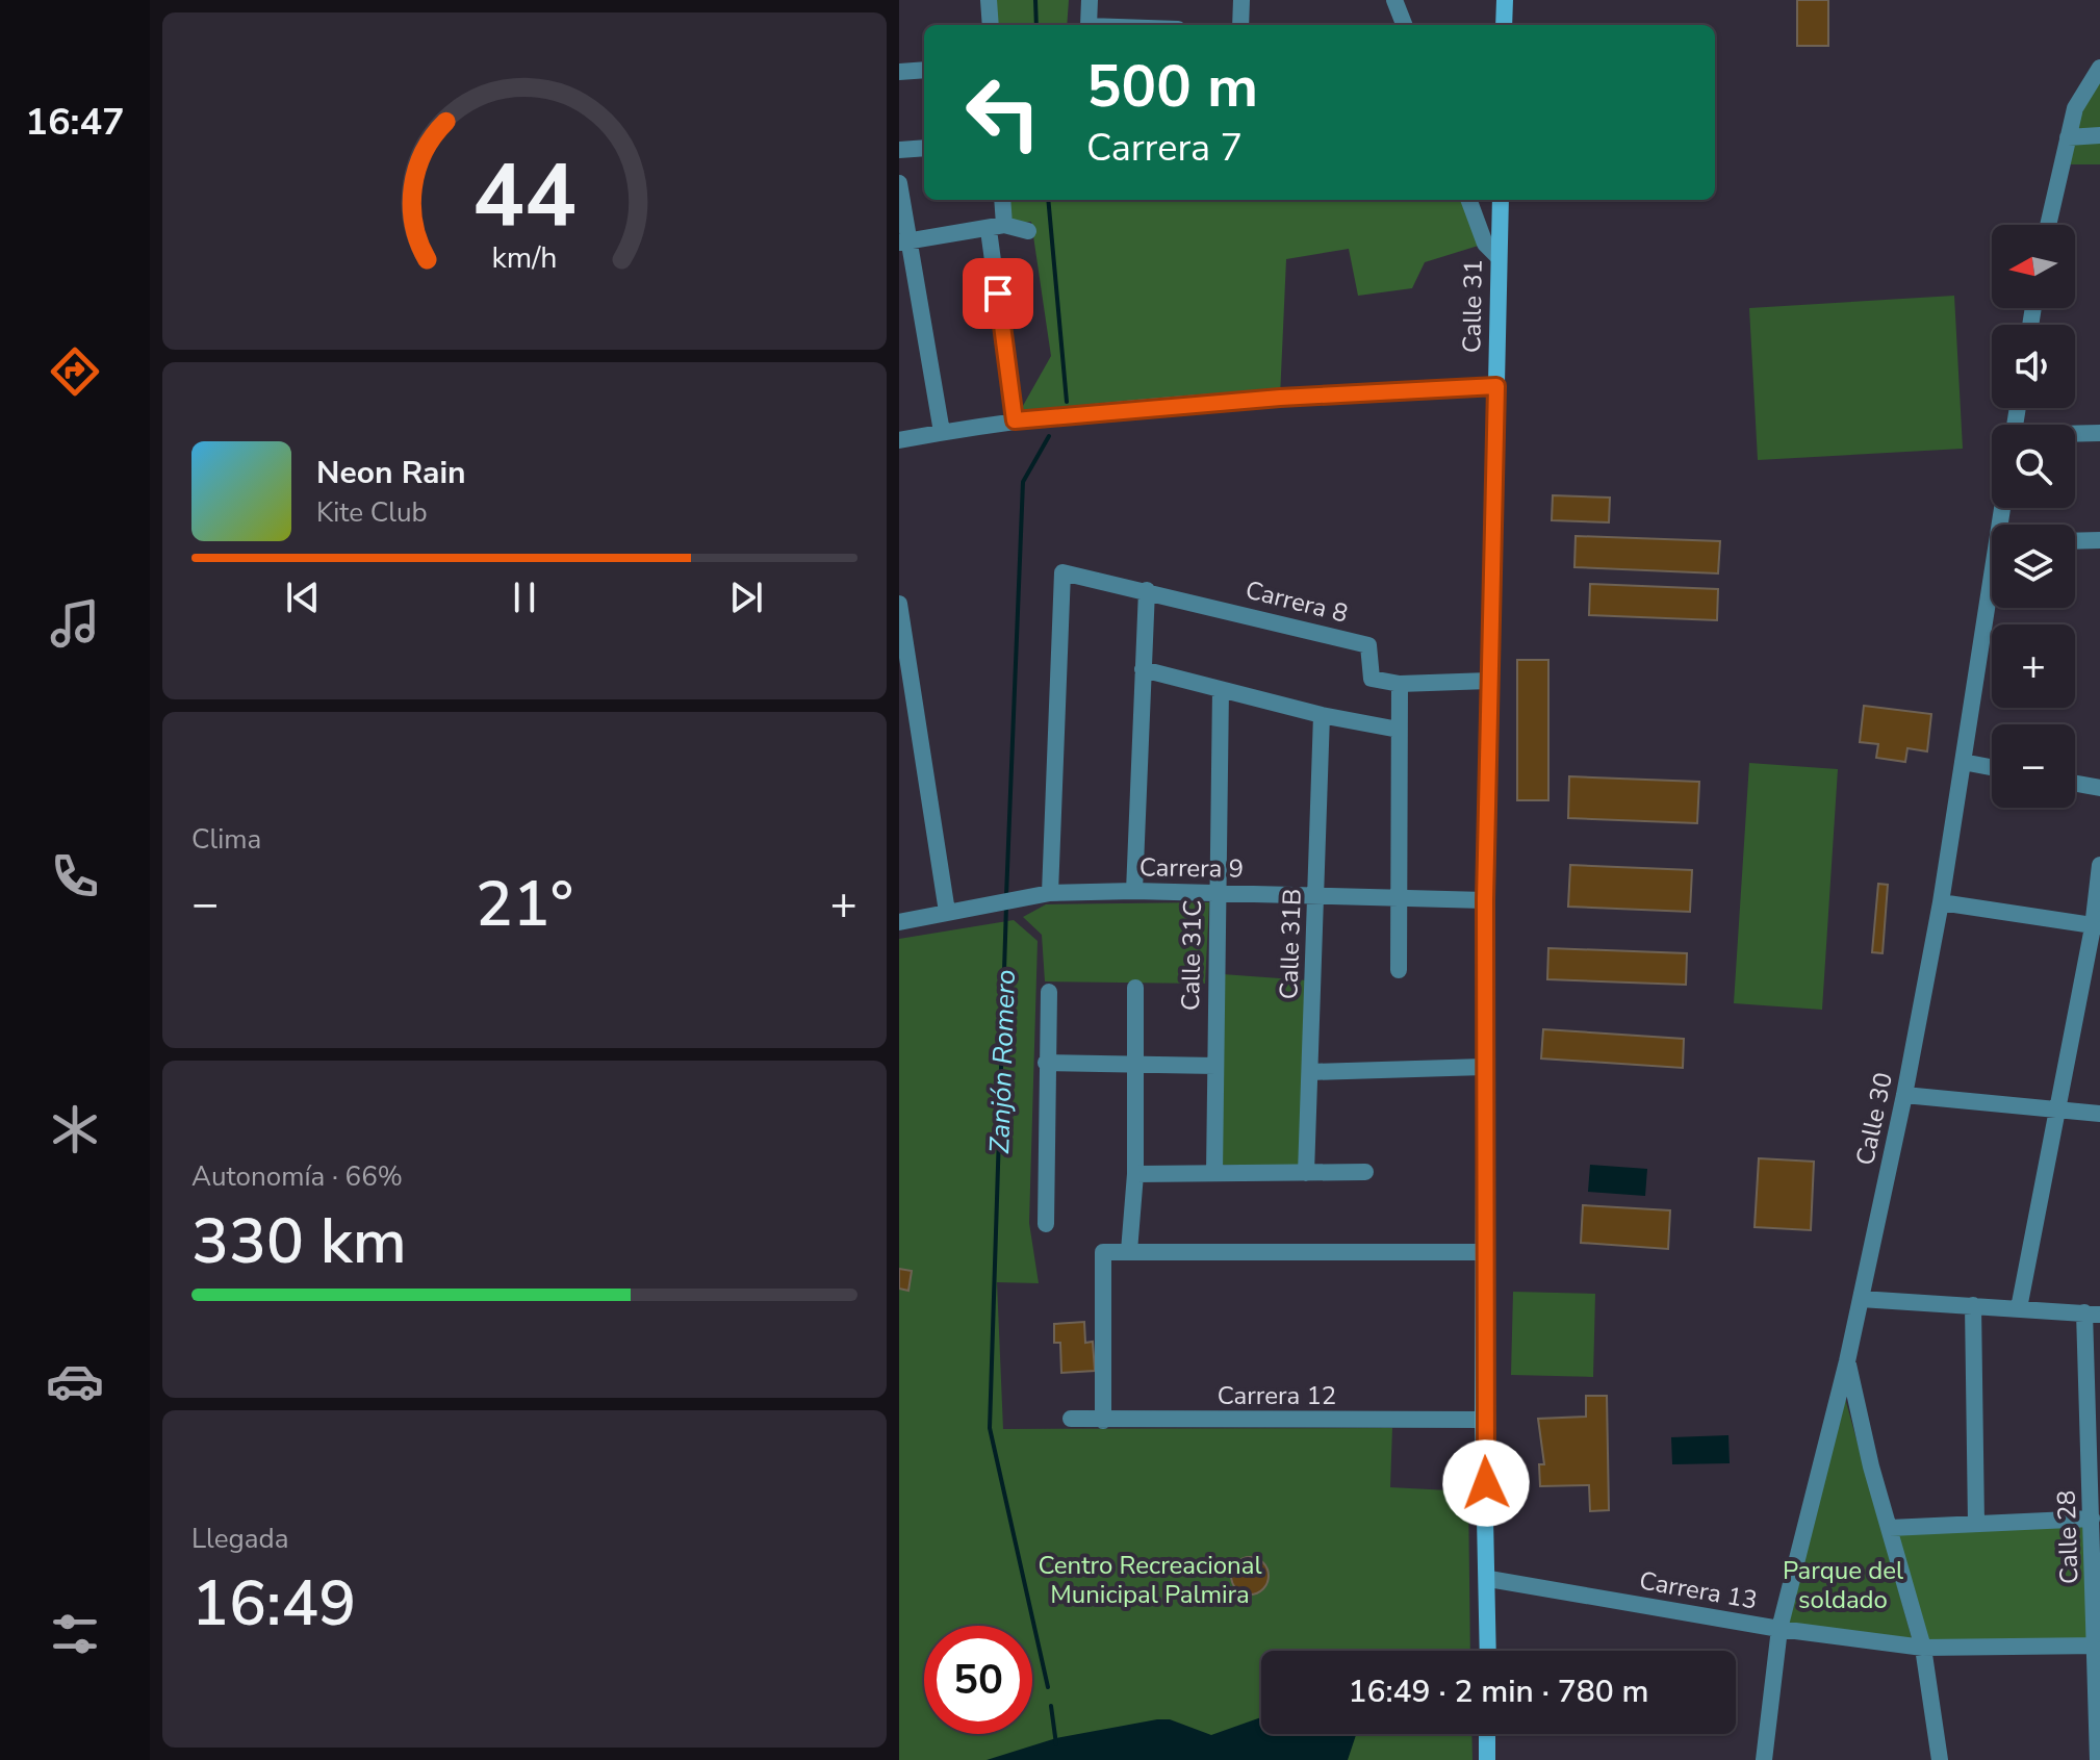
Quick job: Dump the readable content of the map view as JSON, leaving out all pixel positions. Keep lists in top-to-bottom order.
{
  "streets": {
    "main road": ["Calle 31"],
    "street": [
      "Carrera 8",
      "Carrera 9",
      "Calle 31B",
      "Calle 31C",
      "Calle 30",
      "Carrera 12",
      "Calle 28",
      "Carrera 13"
    ]
  },
  "crossings": [
    ["Calle 31", "Carrera 9"],
    ["Calle 31", "Carrera 12"],
    ["Calle 31", "Carrera 13"],
    ["Carrera 8", "Carrera 9"],
    ["Carrera 9", "Calle 31B"],
    ["Carrera 9", "Calle 31C"],
    ["Calle 30", "Carrera 13"],
    ["Calle 28", "Carrera 13"]
  ],
  "water": ["Zanjón Romero"],
  "parks": ["Centro Recreacional Municipal Palmira", "Parque del soldado"],
  "north": "left",
  "page": {
    "tabs": "16:47",
    "turn": ["500 m", "Carrera 7"],
    "map_buttons": ["+", "−"],
    "song": ["Neon Rain", "Kite Club"],
    "tile": [
      "Clima",
      ["Autonomía · 66%", "330 km"],
      ["Llegada", "16:49"]
    ],
    "heat": ["−", "21°", "+"],
    "limit": "50",
    "trip": "16:49 · 2 min · 780 m",
    "gauge": ["44", "km/h"]
  }
}
